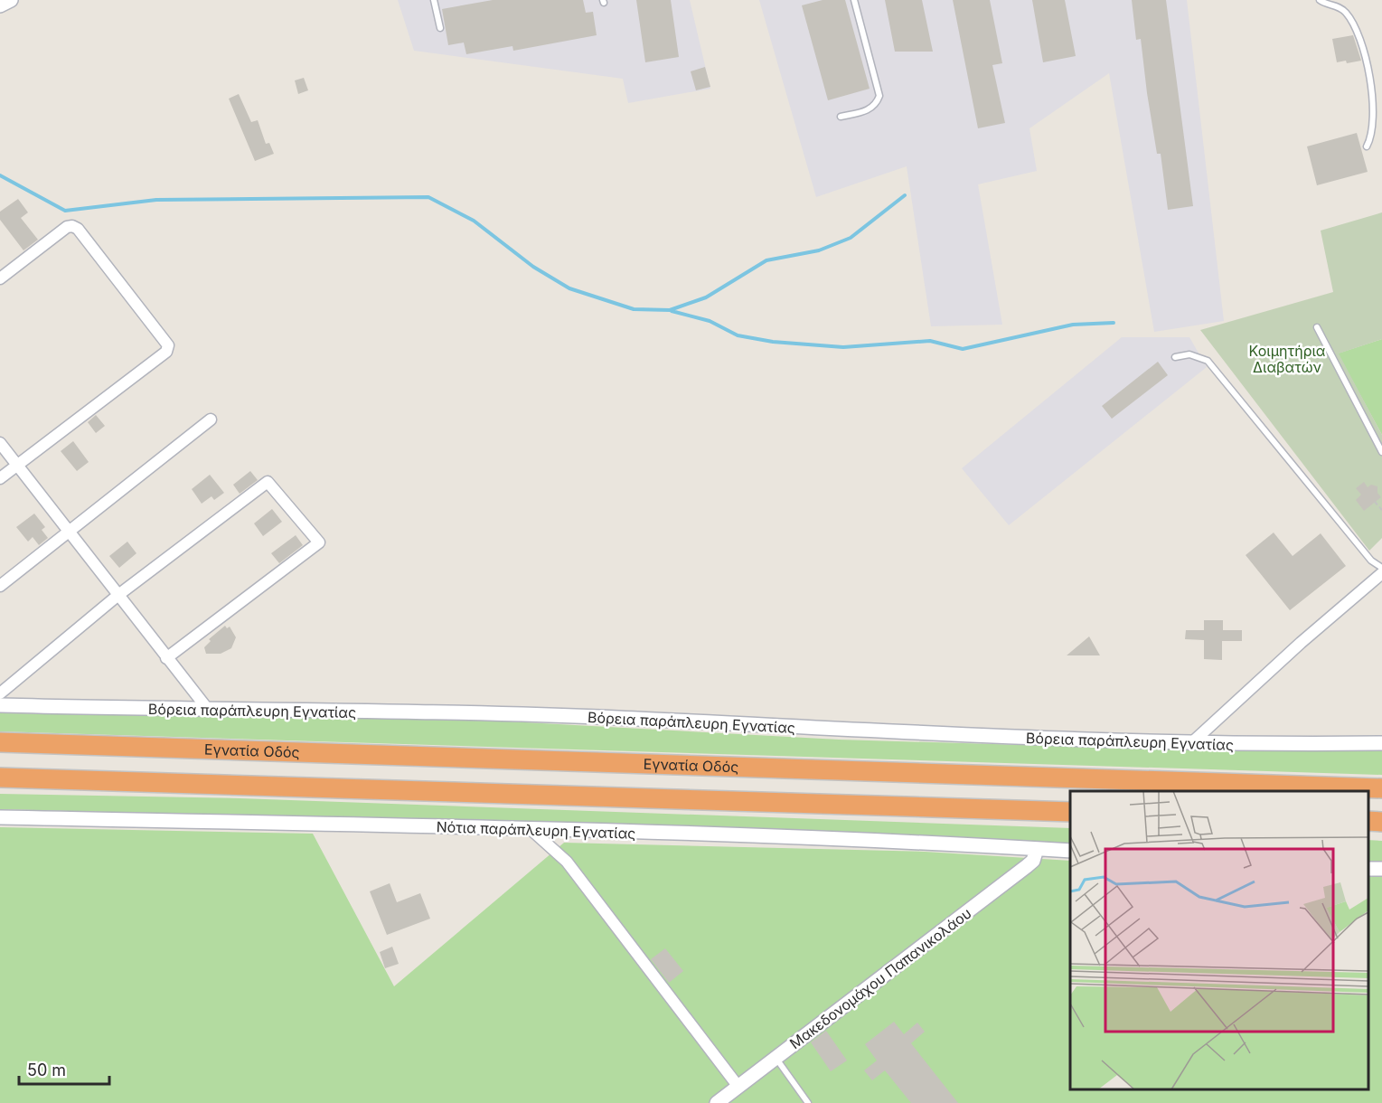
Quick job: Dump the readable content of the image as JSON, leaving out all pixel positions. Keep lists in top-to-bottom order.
{
  "streets": {
    "highway": ["Εγνατία Οδός"],
    "street": ["Βόρεια παράπλευρη Εγνατίας", "Νότια παράπλευρη Εγνατίας", "Μακεδονομάχου Παπανικολάου"]
  },
  "crossings": [
    ["Νότια παράπλευρη Εγνατίας", "Μακεδονομάχου Παπανικολάου"]
  ],
  "parks": ["Κοιμητήρια Διαβατών"],
  "scale_bar": "50 m"
}
